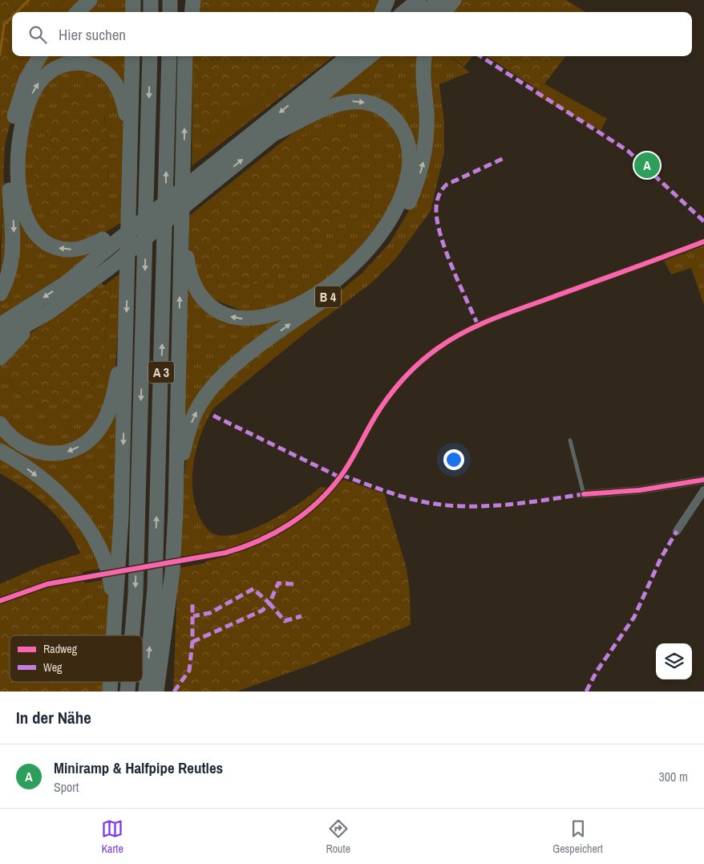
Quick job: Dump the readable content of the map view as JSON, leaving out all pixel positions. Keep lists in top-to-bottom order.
{
  "streets": {
    "highway": ["B 4", "A 3"]
  },
  "legend": ["Radweg", "Weg"],
  "page": {
    "search": "Hier suchen",
    "pins": "A",
    "heading": "In der Nähe",
    "list": [
      {
        "mark": "A",
        "name": "Miniramp & Halfpipe Reutles",
        "note": "Sport",
        "value": "300 m"
      }
    ],
    "nav": ["Karte", "Route", "Gespeichert"]
  }
}
